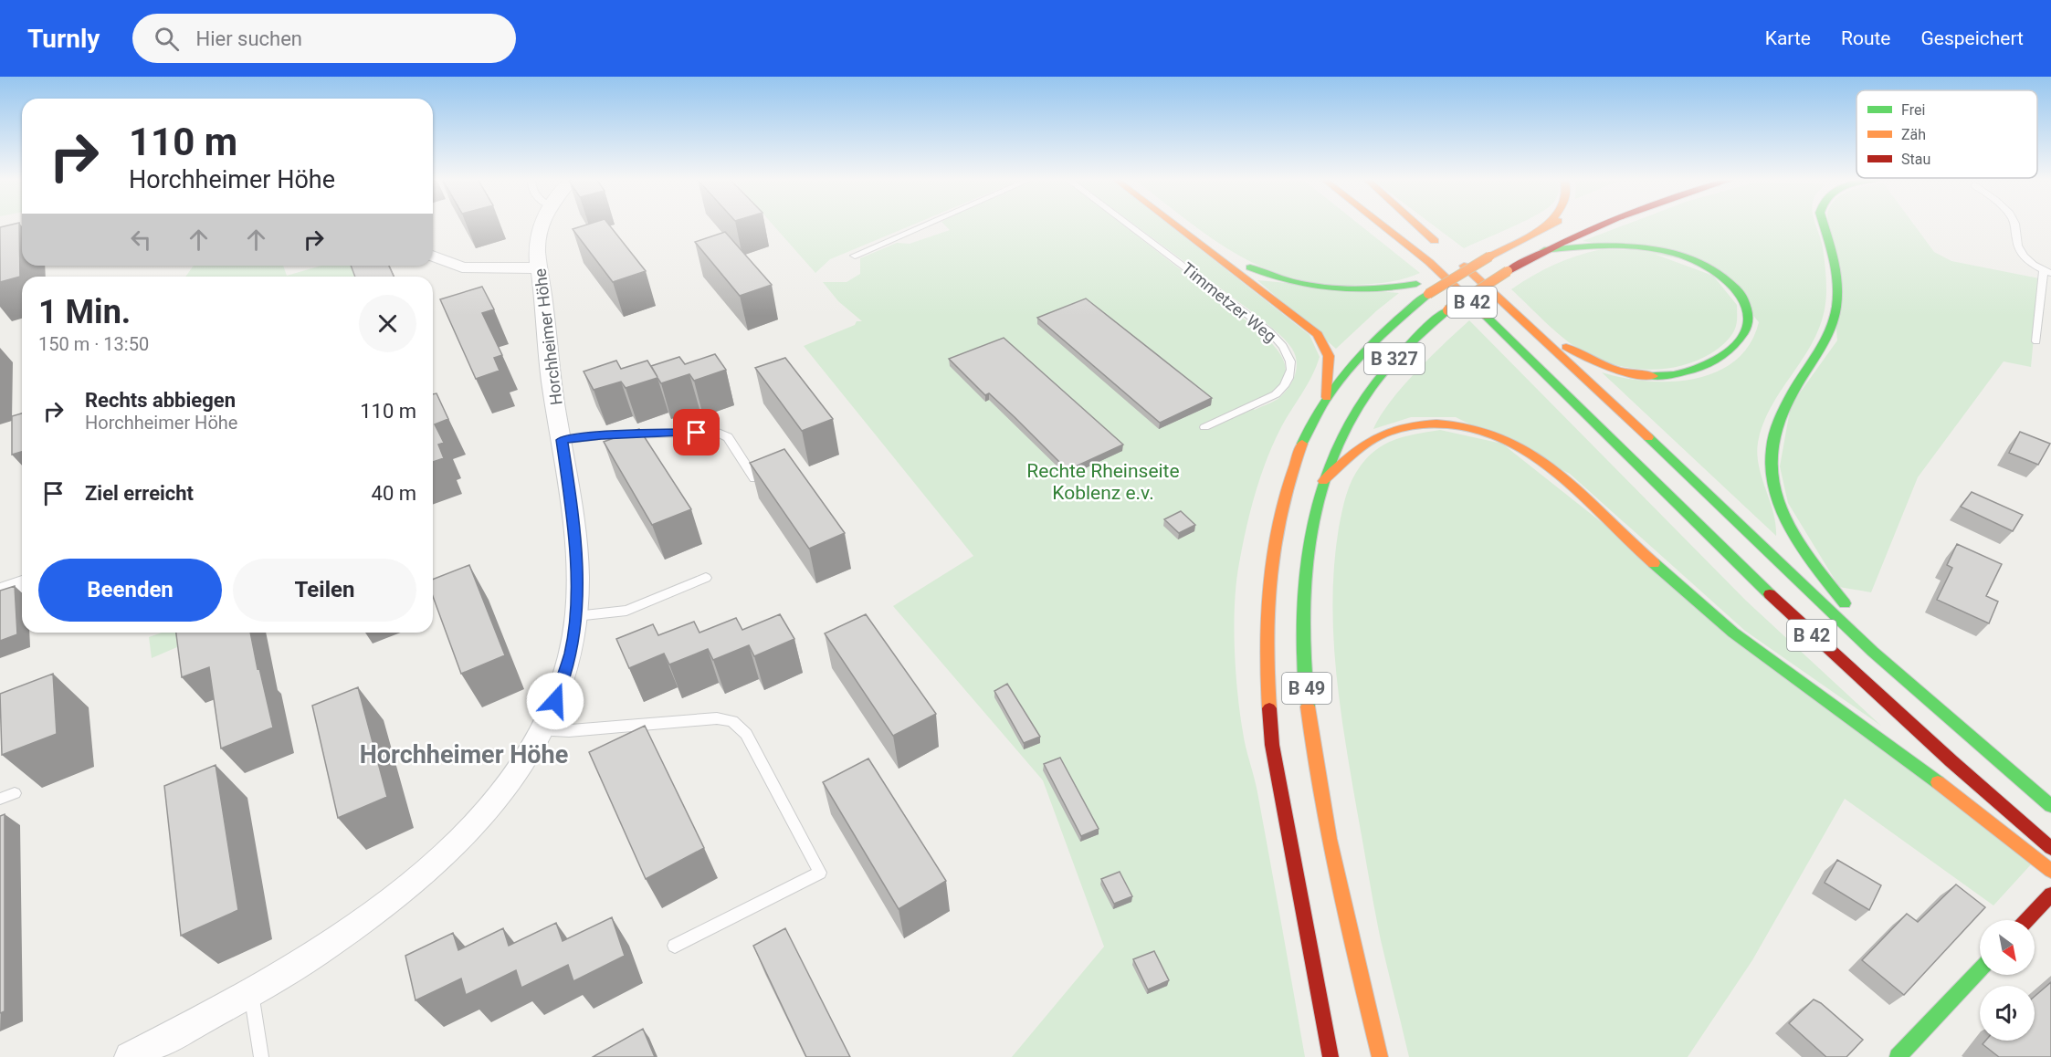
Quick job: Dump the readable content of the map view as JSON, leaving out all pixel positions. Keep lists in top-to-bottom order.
{
  "streets": {
    "main road": ["B 42", "B 327", "B 49"],
    "street": ["Horchheimer Höhe"],
    "lane": ["Timmetzer Weg"]
  },
  "crossings": [
    ["B 42", "B 49"],
    ["B 327", "B 49"]
  ],
  "districts": ["Horchheimer Höhe"],
  "parks": ["Rechte Rheinseite Koblenz e.v."],
  "legend": ["Frei", "Zäh", "Stau"],
  "north": "bottom right",
  "page": {
    "header": "Turnly",
    "search": "Hier suchen",
    "nav": ["Karte", "Route", "Gespeichert"],
    "turn": ["110 m", "Horchheimer Höhe"],
    "heading": ["1 Min.", "150 m · 13:50"],
    "list": [
      {
        "name": "Rechts abbiegen",
        "note": "Horchheimer Höhe",
        "value": "110 m"
      },
      {
        "name": "Ziel erreicht",
        "value": "40 m"
      }
    ],
    "buttons": ["Beenden", "Teilen"]
  }
}
